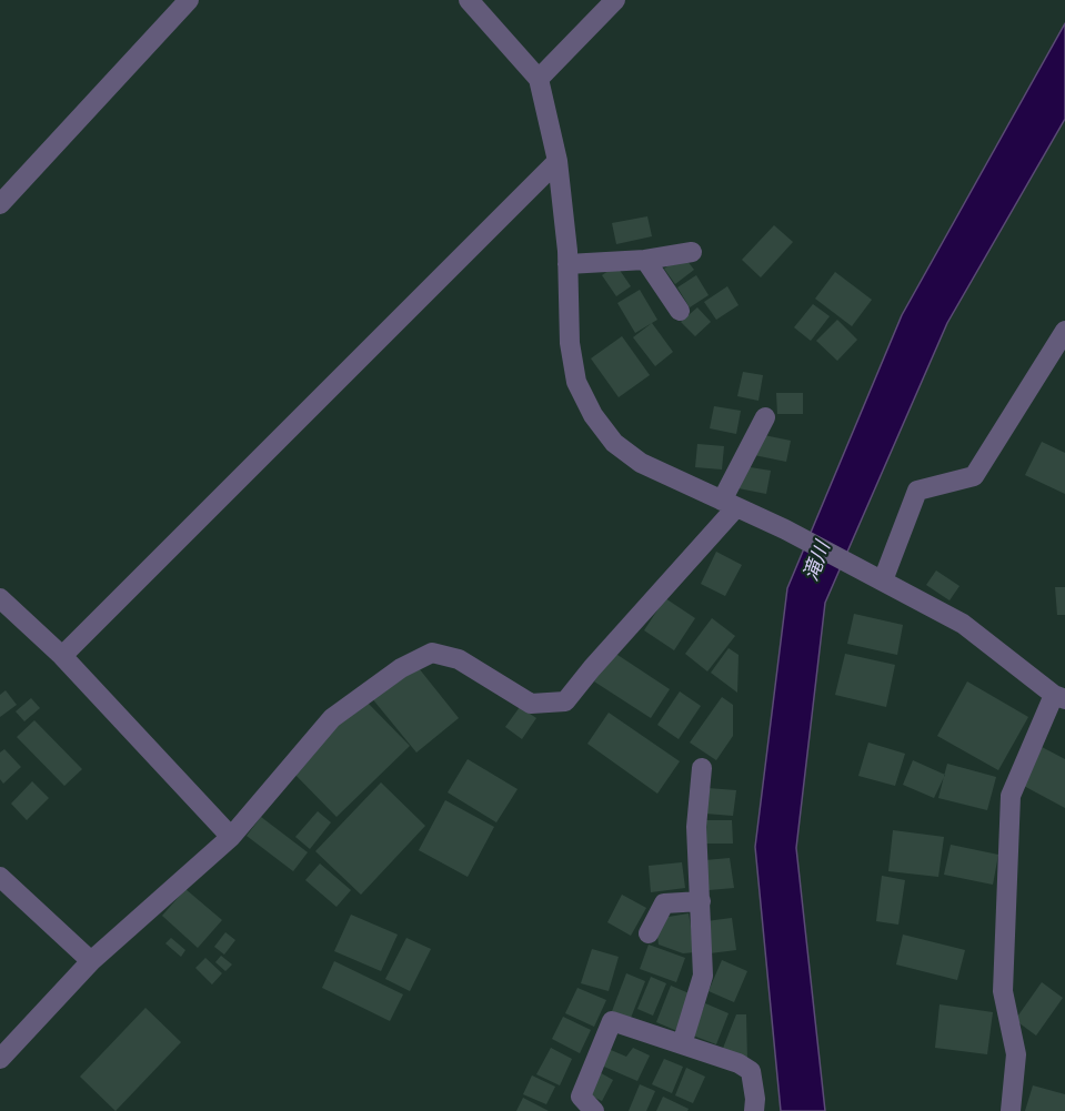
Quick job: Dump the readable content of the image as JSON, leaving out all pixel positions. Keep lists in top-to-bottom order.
{
  "water": ["滝川"]
}
